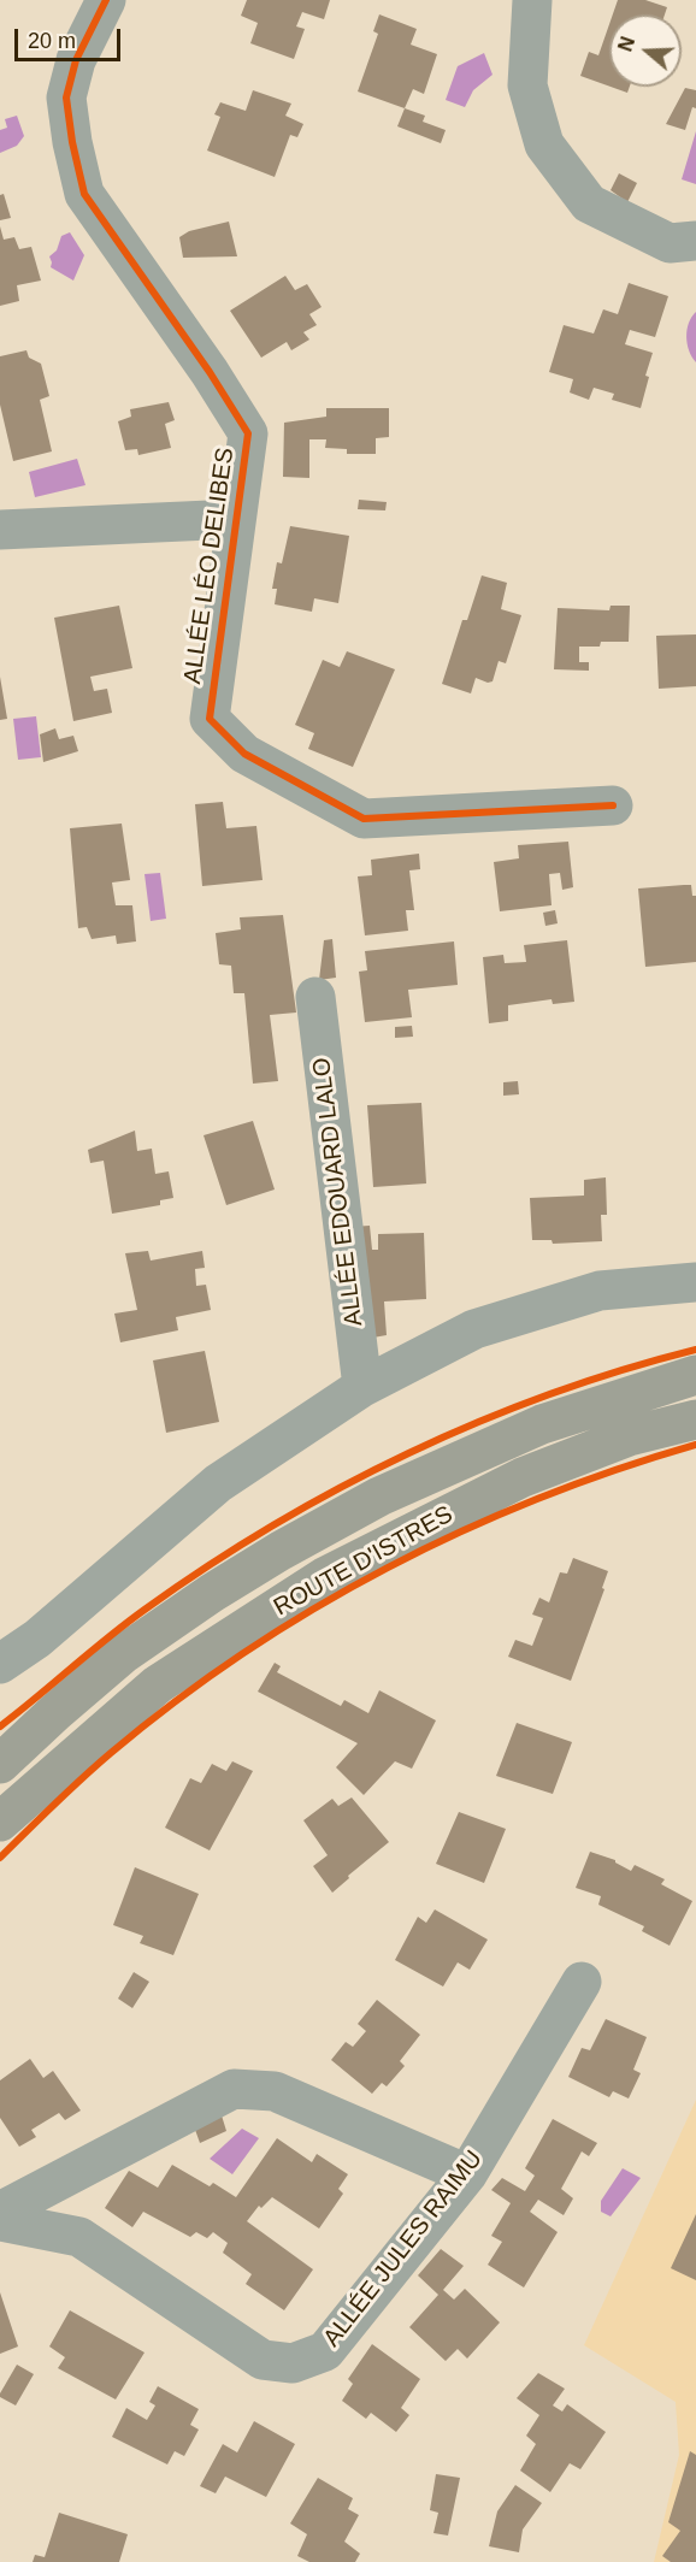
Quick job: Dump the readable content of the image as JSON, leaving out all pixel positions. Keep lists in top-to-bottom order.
{
  "streets": {
    "main road": ["ROUTE D'ISTRES"],
    "street": ["ALLÉE LÉO DELIBES", "ALLÉE EDOUARD LALO", "ALLÉE JULES RAIMU"]
  },
  "scale_bar": "20 m",
  "north": "left"
}
